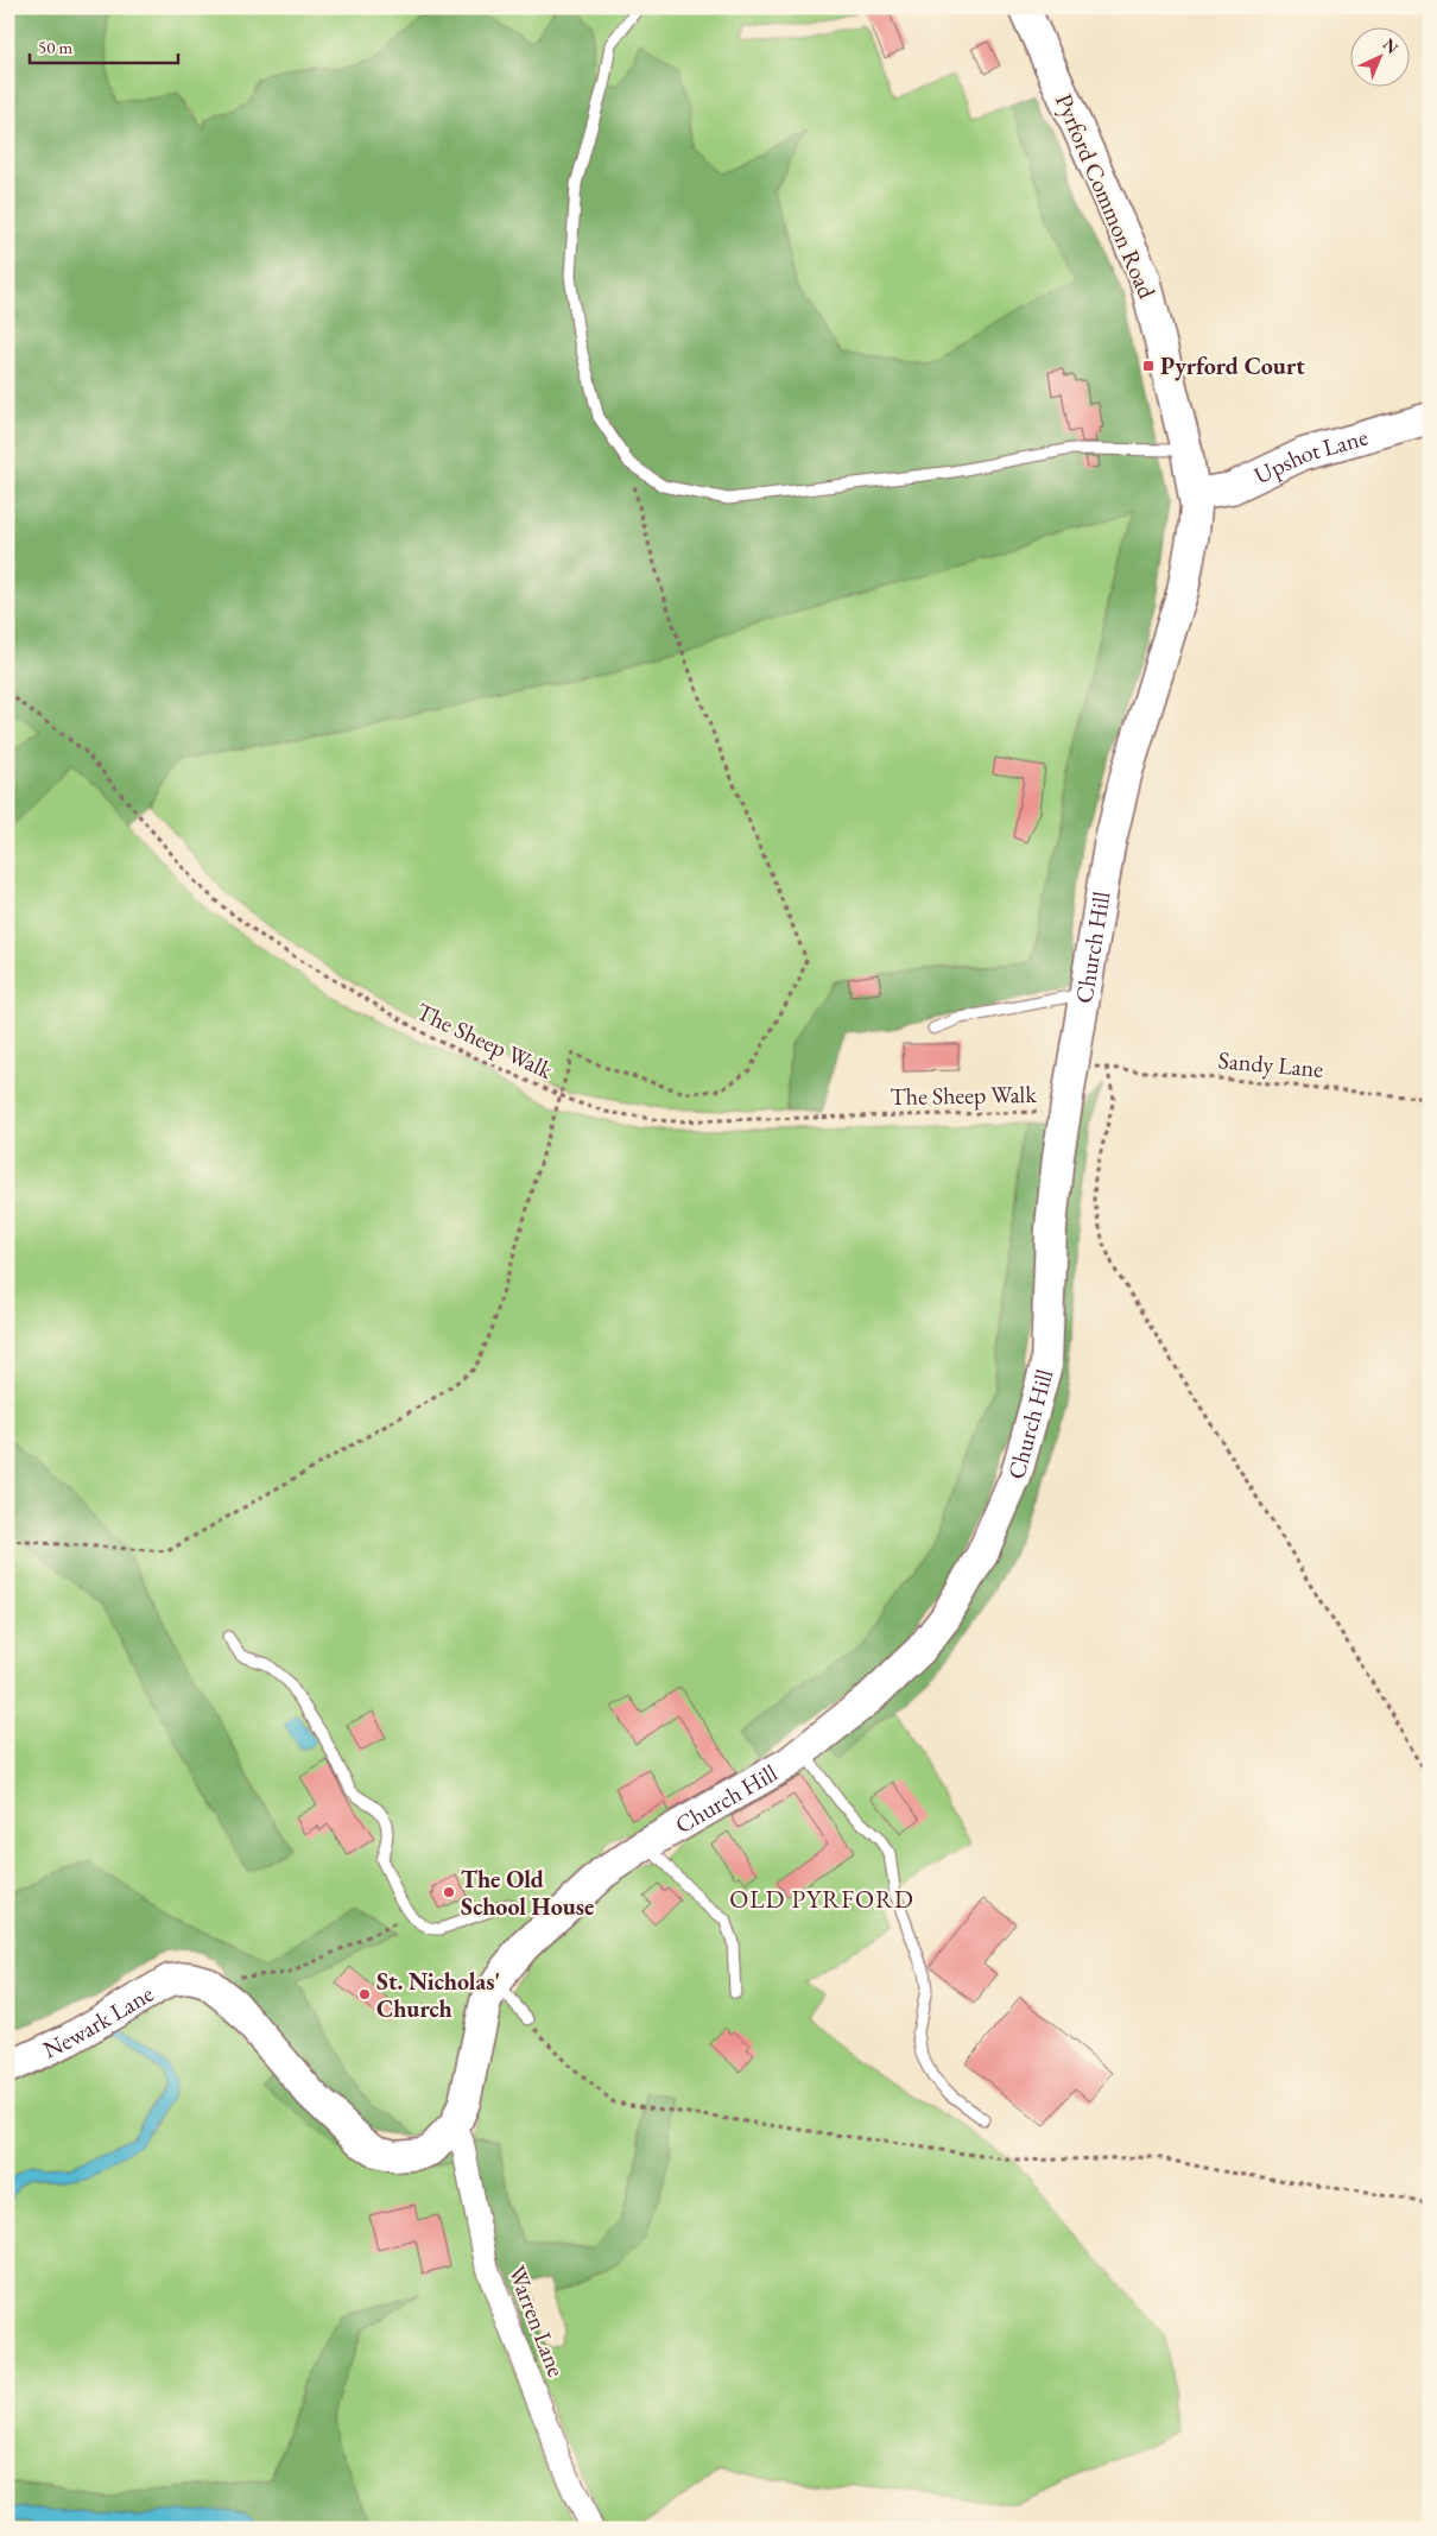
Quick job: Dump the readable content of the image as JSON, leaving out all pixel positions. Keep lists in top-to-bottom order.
{
  "streets": {
    "main road": [
      "Pyrford Common Road",
      "Upshot Lane",
      "Church Hill",
      "Newark Lane"
    ],
    "street": ["Warren Lane"],
    "path": ["The Sheep Walk", "Sandy Lane"]
  },
  "crossings": [
    ["Pyrford Common Road", "Upshot Lane"],
    ["Pyrford Common Road", "Church Hill"],
    ["Upshot Lane", "Church Hill"],
    ["Church Hill", "The Sheep Walk"],
    ["Church Hill", "Newark Lane"],
    ["Church Hill", "Warren Lane"],
    ["Newark Lane", "Warren Lane"]
  ],
  "districts": ["OLD PYRFORD"],
  "places": {
    "transit": ["Pyrford Court"],
    "other": ["The Old School House", "St. Nicholas' Church"]
  },
  "scale_bar": "50 m",
  "north": "top right"
}
